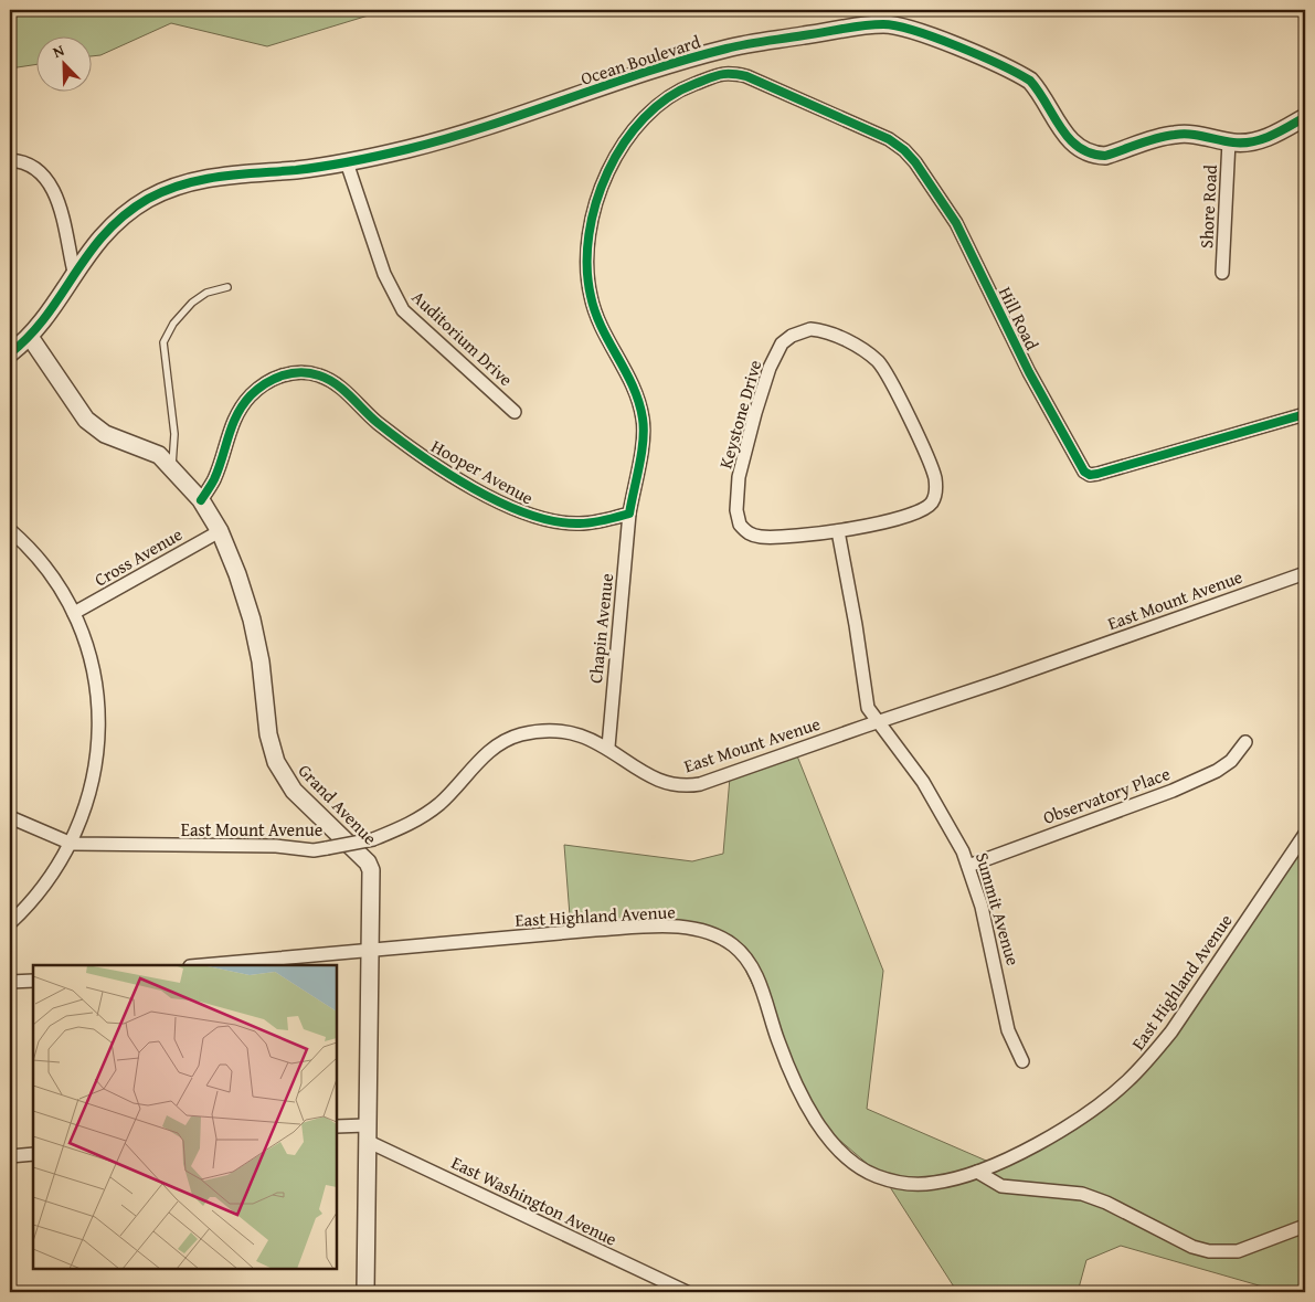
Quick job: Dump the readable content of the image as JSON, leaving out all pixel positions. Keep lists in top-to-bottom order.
{
  "streets": {
    "street": [
      "Ocean Boulevard",
      "Shore Road",
      "Hill Road",
      "Auditorium Drive",
      "Keystone Drive",
      "Hooper Avenue",
      "Cross Avenue",
      "East Mount Avenue",
      "Chapin Avenue",
      "Observatory Place",
      "Grand Avenue",
      "Summit Avenue",
      "East Highland Avenue",
      "East Washington Avenue"
    ]
  },
  "crossings": [
    ["Ocean Boulevard", "Shore Road"],
    ["Ocean Boulevard", "Auditorium Drive"],
    ["Ocean Boulevard", "Grand Avenue"],
    ["Hill Road", "Hooper Avenue"],
    ["Hill Road", "Chapin Avenue"],
    ["Hooper Avenue", "Chapin Avenue"],
    ["Hooper Avenue", "Grand Avenue"],
    ["Cross Avenue", "Grand Avenue"],
    ["East Mount Avenue", "Chapin Avenue"],
    ["East Mount Avenue", "Summit Avenue"],
    ["Observatory Place", "Summit Avenue"],
    ["Grand Avenue", "East Highland Avenue"],
    ["Grand Avenue", "East Washington Avenue"]
  ],
  "north": "top left"
}
